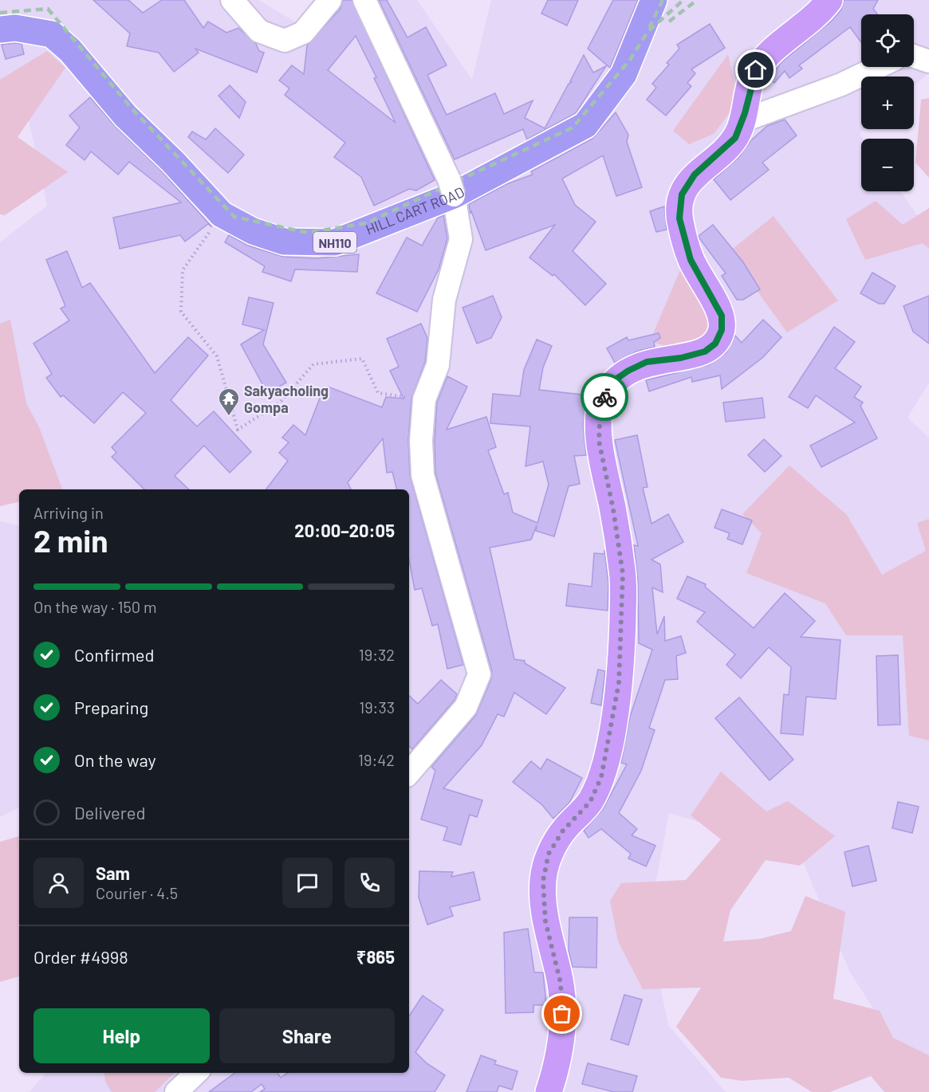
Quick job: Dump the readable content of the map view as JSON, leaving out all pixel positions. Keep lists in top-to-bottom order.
{
  "streets": {
    "highway": ["HILL CART ROAD", "NH110"]
  },
  "places": {
    "temple": ["Sakyacholing Gompa"]
  },
  "page": {
    "map_buttons": ["+", "−"],
    "heading": ["2 min", "Arriving in", "20:00–20:05"],
    "panel": [
      "Sam",
      "Courier · 4.5",
      "Order #4998",
      "₹865"
    ],
    "bar": "On the way · 150 m",
    "list": [
      ["Confirmed", "19:32"],
      ["Preparing", "19:33"],
      ["On the way", "19:42"],
      "Delivered"
    ],
    "buttons": ["Help", "Share"]
  }
}
